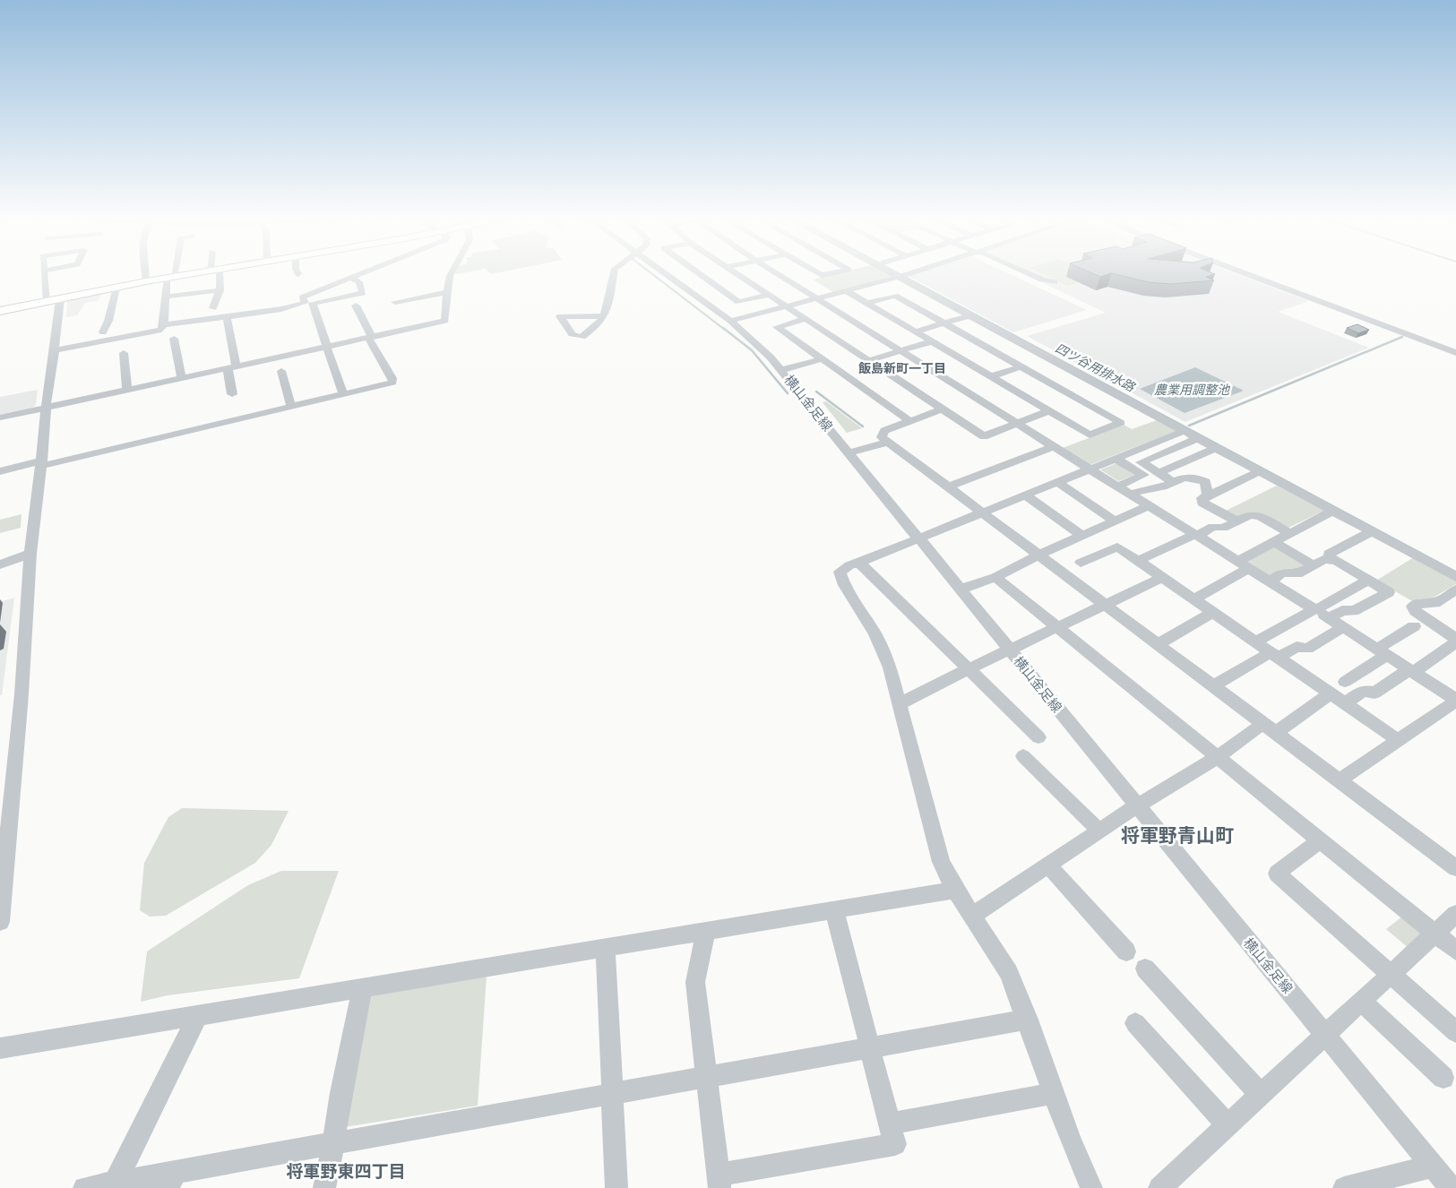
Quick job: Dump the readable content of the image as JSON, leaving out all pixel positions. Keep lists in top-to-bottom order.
{
  "streets": {
    "street": ["横山金足線"]
  },
  "districts": ["飯島新町一丁目", "将軍野青山町", "将軍野東四丁目"],
  "water": ["四ツ谷用排水路", "農業用調整池"]
}
